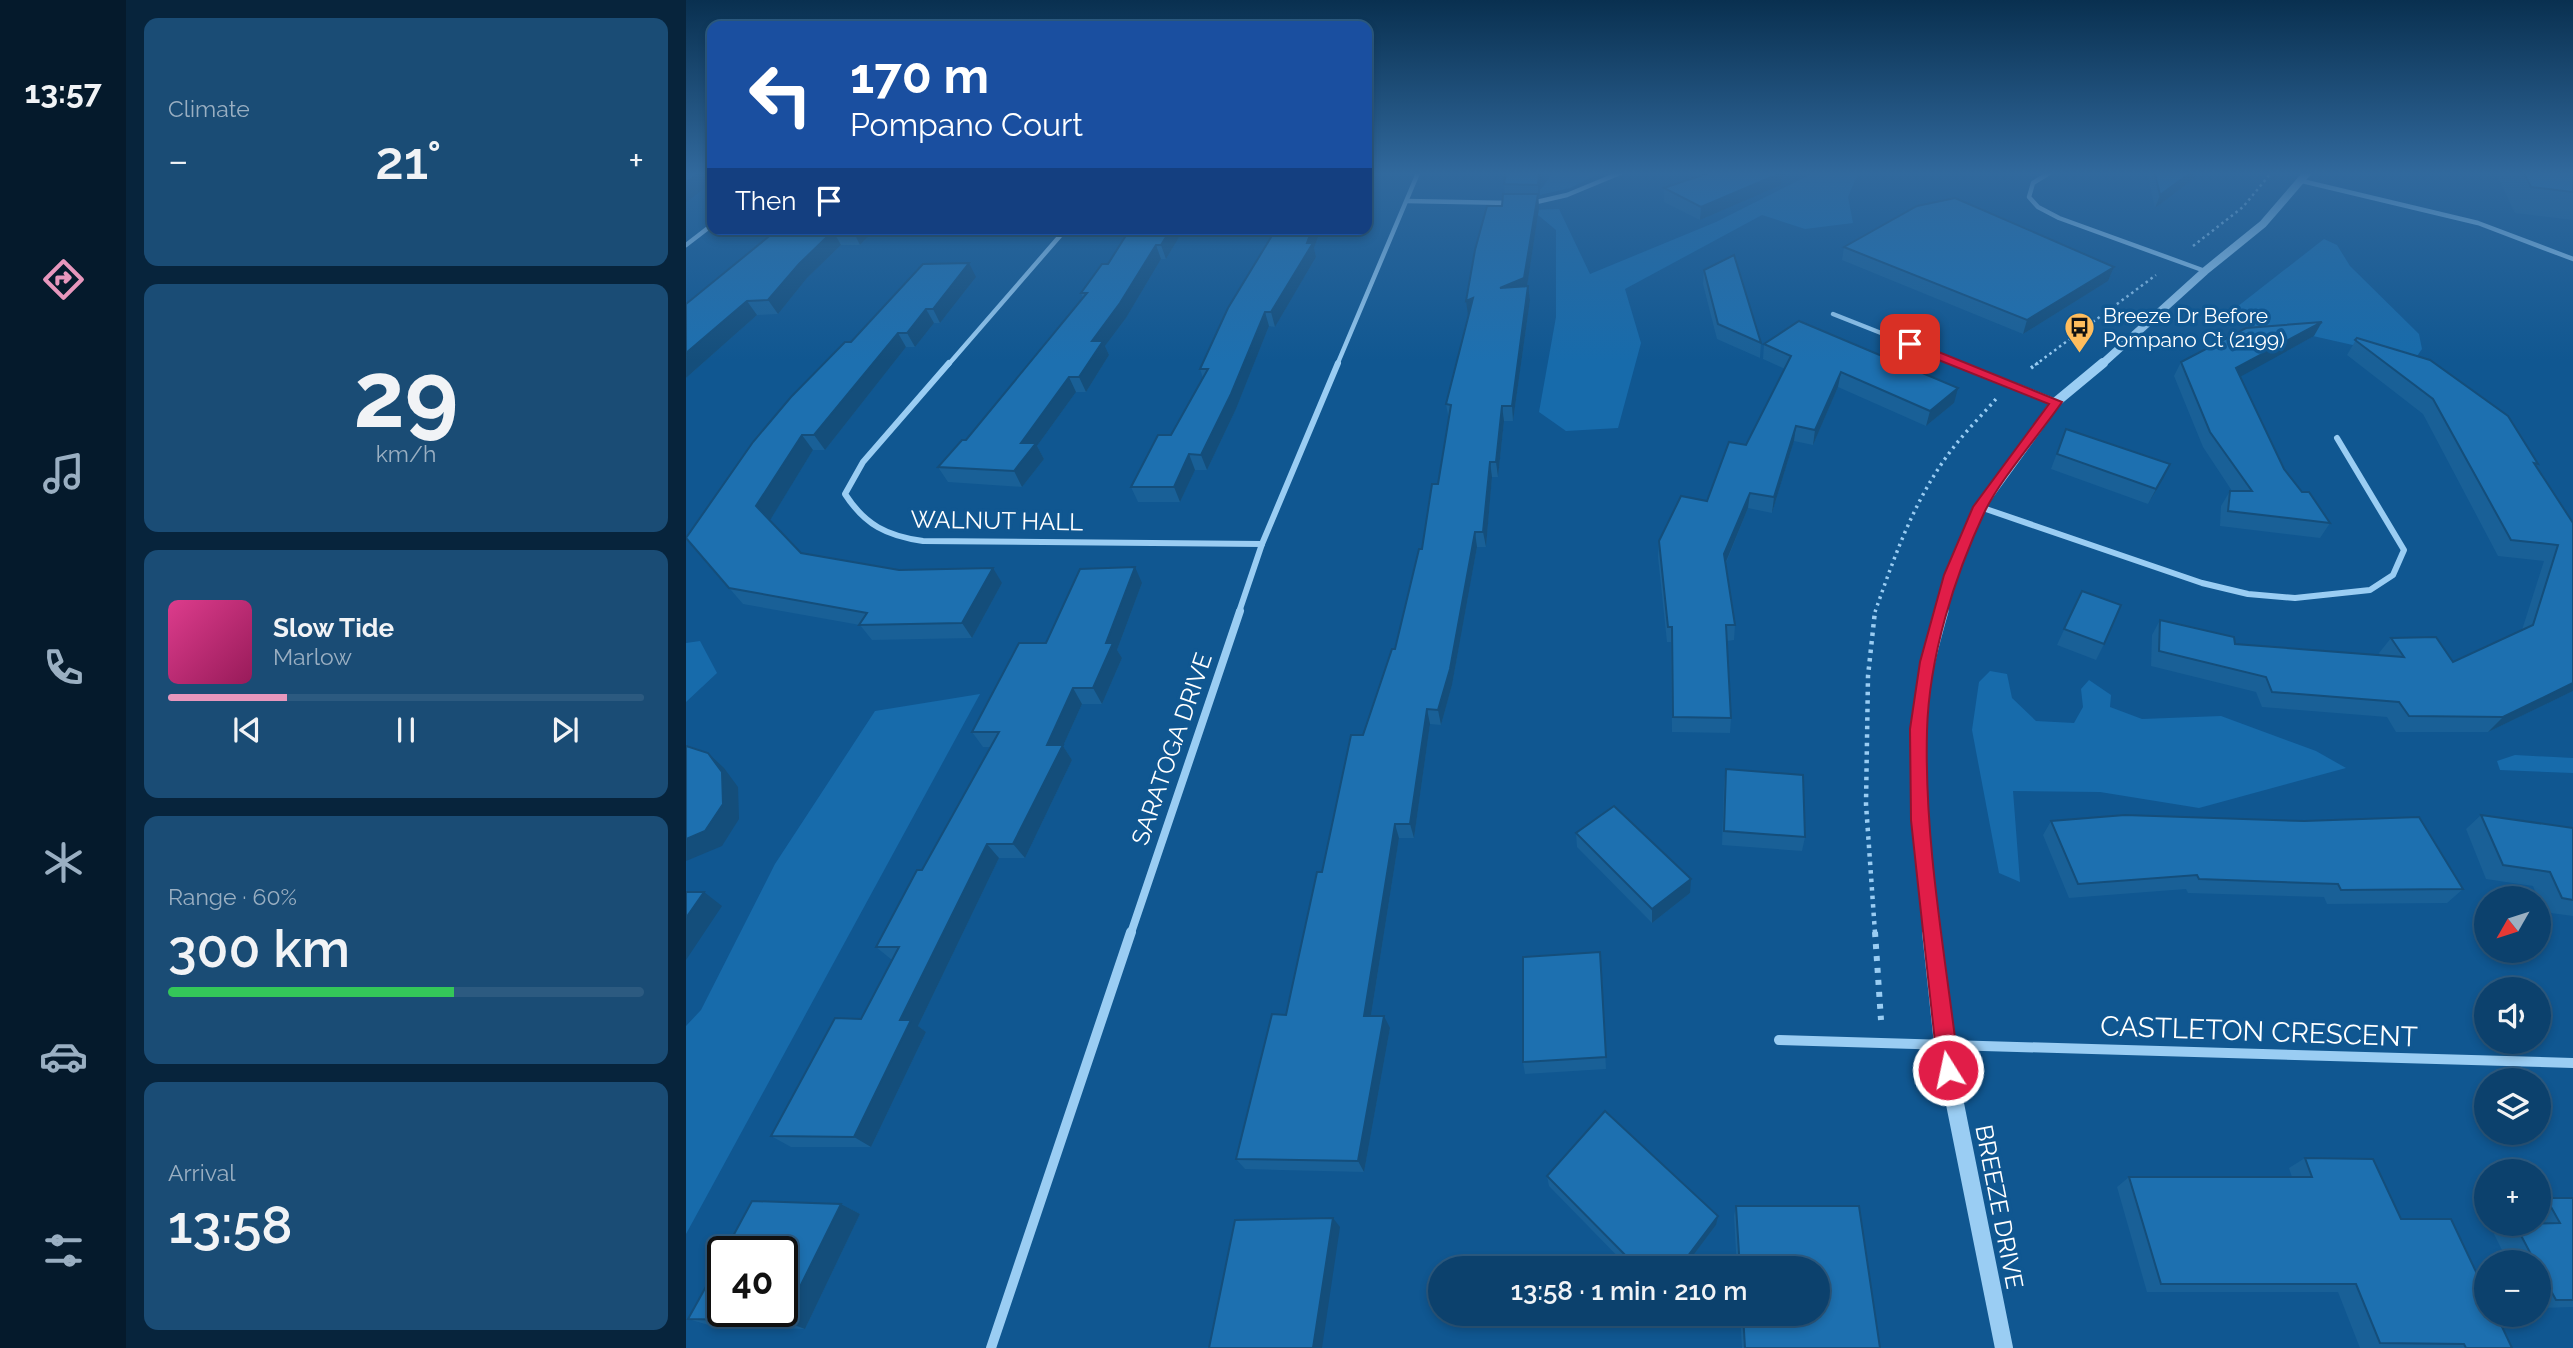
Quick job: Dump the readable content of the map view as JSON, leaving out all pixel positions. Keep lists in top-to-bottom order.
{
  "streets": {
    "street": [
      "WALNUT HALL",
      "SARATOGA DRIVE",
      "CASTLETON CRESCENT",
      "BREEZE DRIVE"
    ]
  },
  "crossings": [
    ["WALNUT HALL", "SARATOGA DRIVE"],
    ["CASTLETON CRESCENT", "BREEZE DRIVE"]
  ],
  "places": {
    "bus stop": ["Breeze Dr Before Pompano Ct (2199)"]
  },
  "north": "bottom left",
  "page": {
    "tabs": "13:57",
    "tile": [
      "Climate",
      ["29", "km/h"],
      ["Range · 60%", "300 km"],
      ["Arrival", "13:58"]
    ],
    "turn": ["170 m", "Pompano Court"],
    "heat": ["−", "21°", "+"],
    "then": "Then",
    "song": ["Slow Tide", "Marlow"],
    "map_buttons": ["+", "−"],
    "limit": "40",
    "trip": "13:58 · 1 min · 210 m"
  }
}
